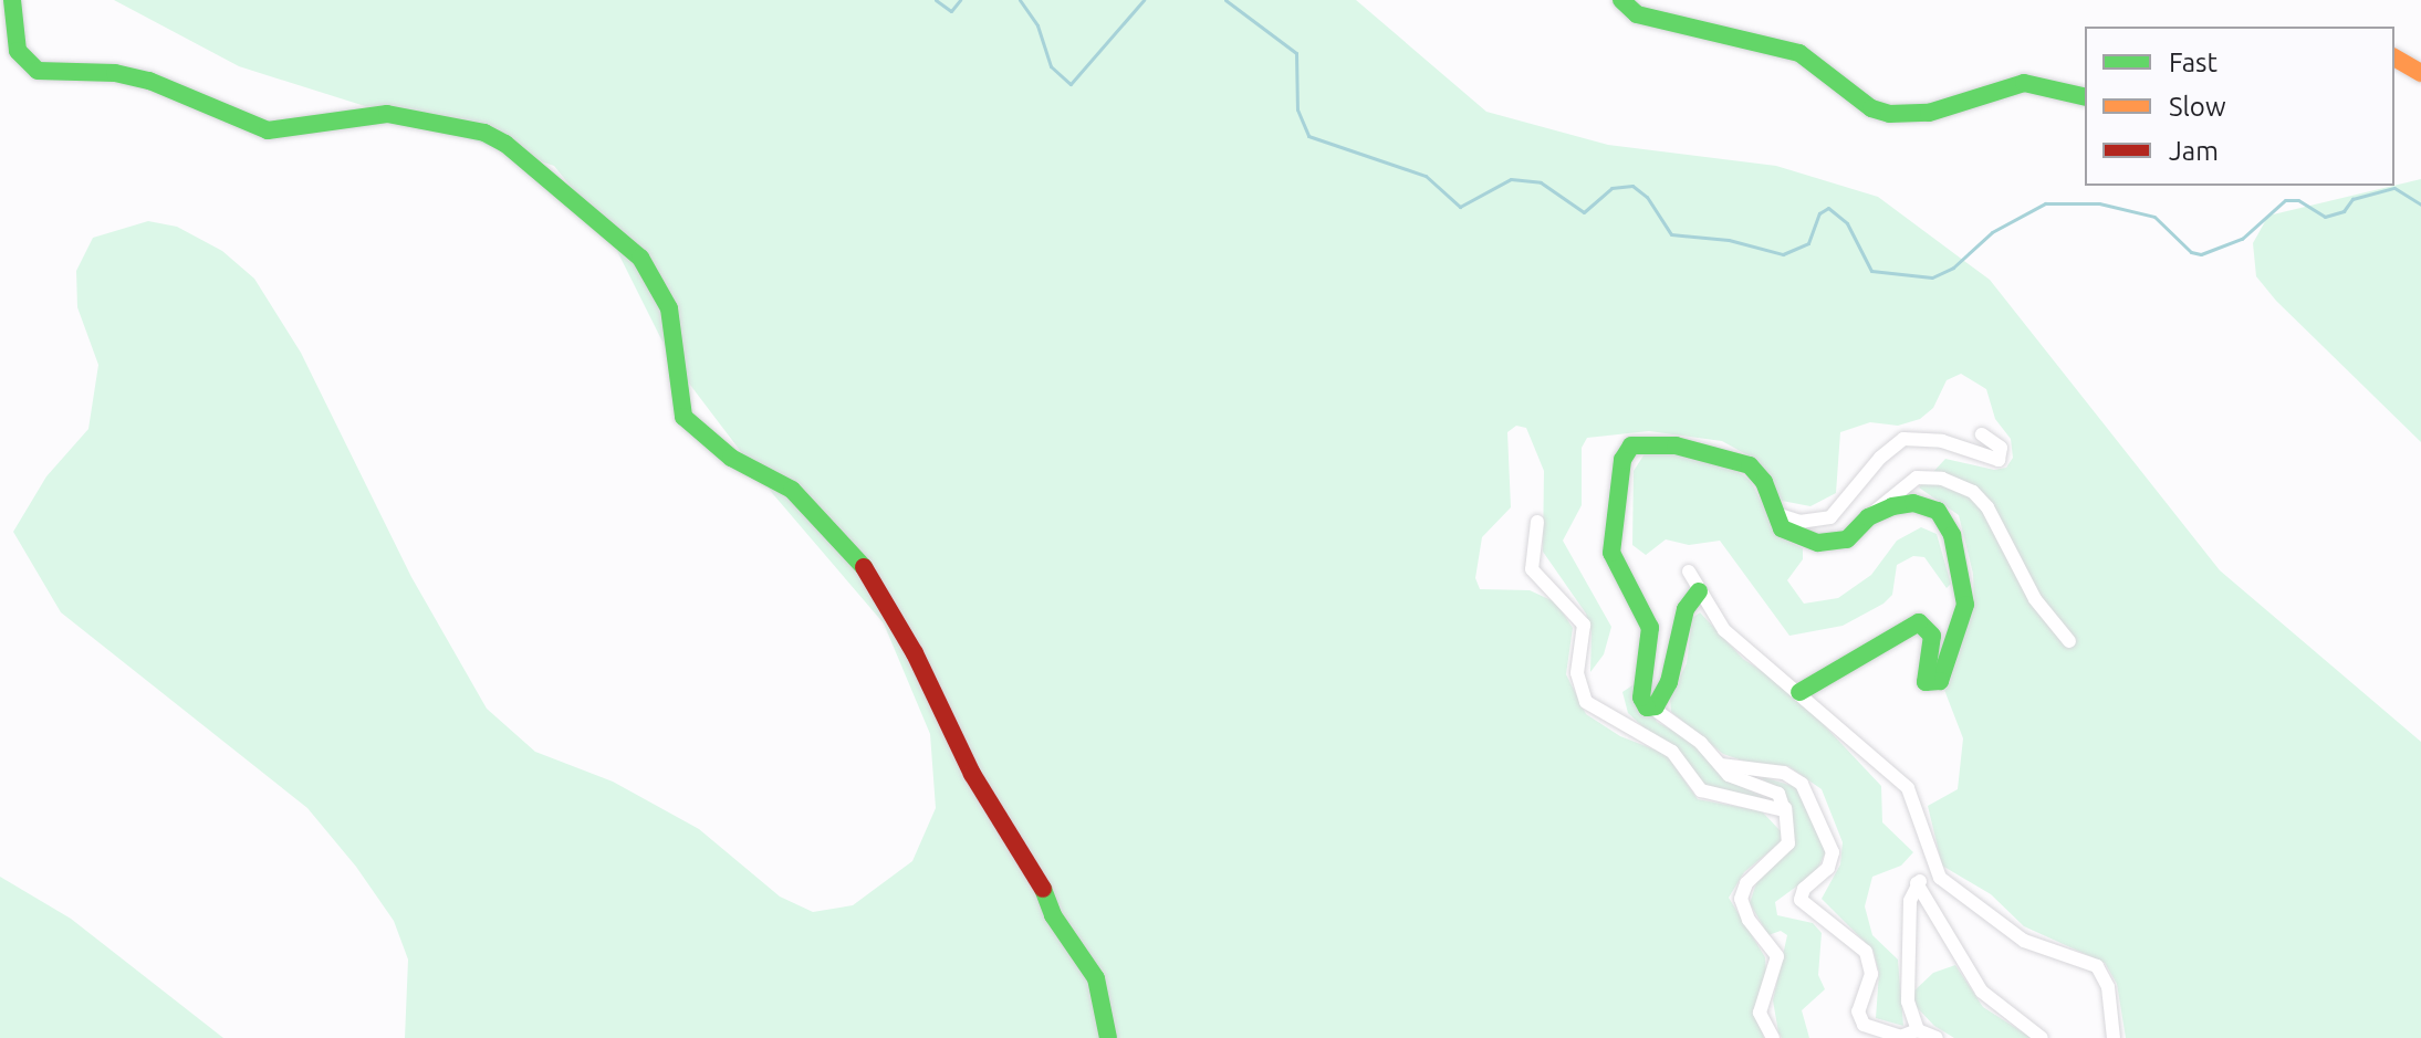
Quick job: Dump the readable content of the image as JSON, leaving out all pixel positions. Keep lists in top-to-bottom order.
{
  "legend": ["Fast", "Slow", "Jam"]
}
